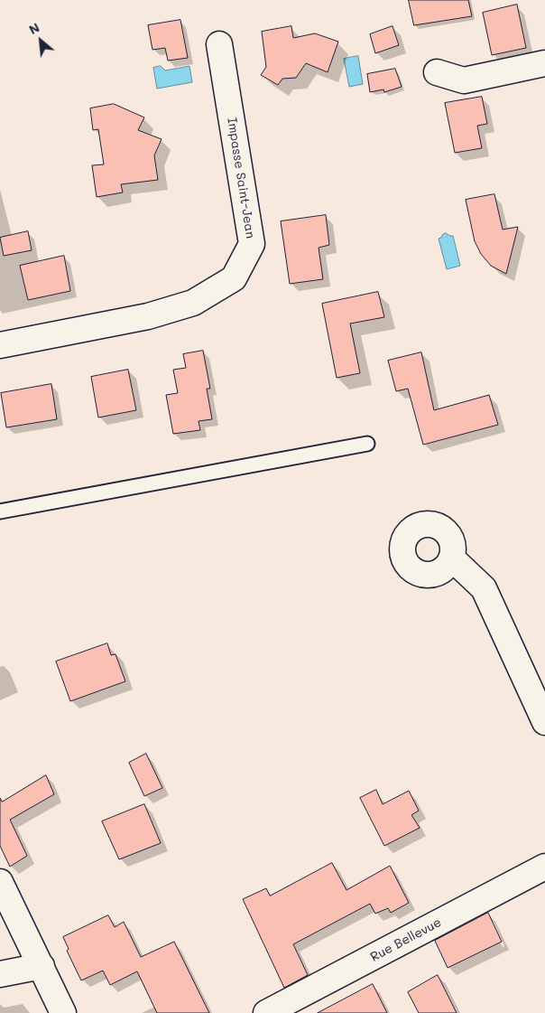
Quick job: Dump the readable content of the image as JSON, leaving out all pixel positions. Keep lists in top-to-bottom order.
{
  "streets": {
    "street": ["Impasse Saint-Jean", "Rue Bellevue"]
  },
  "north": "top left"
}
